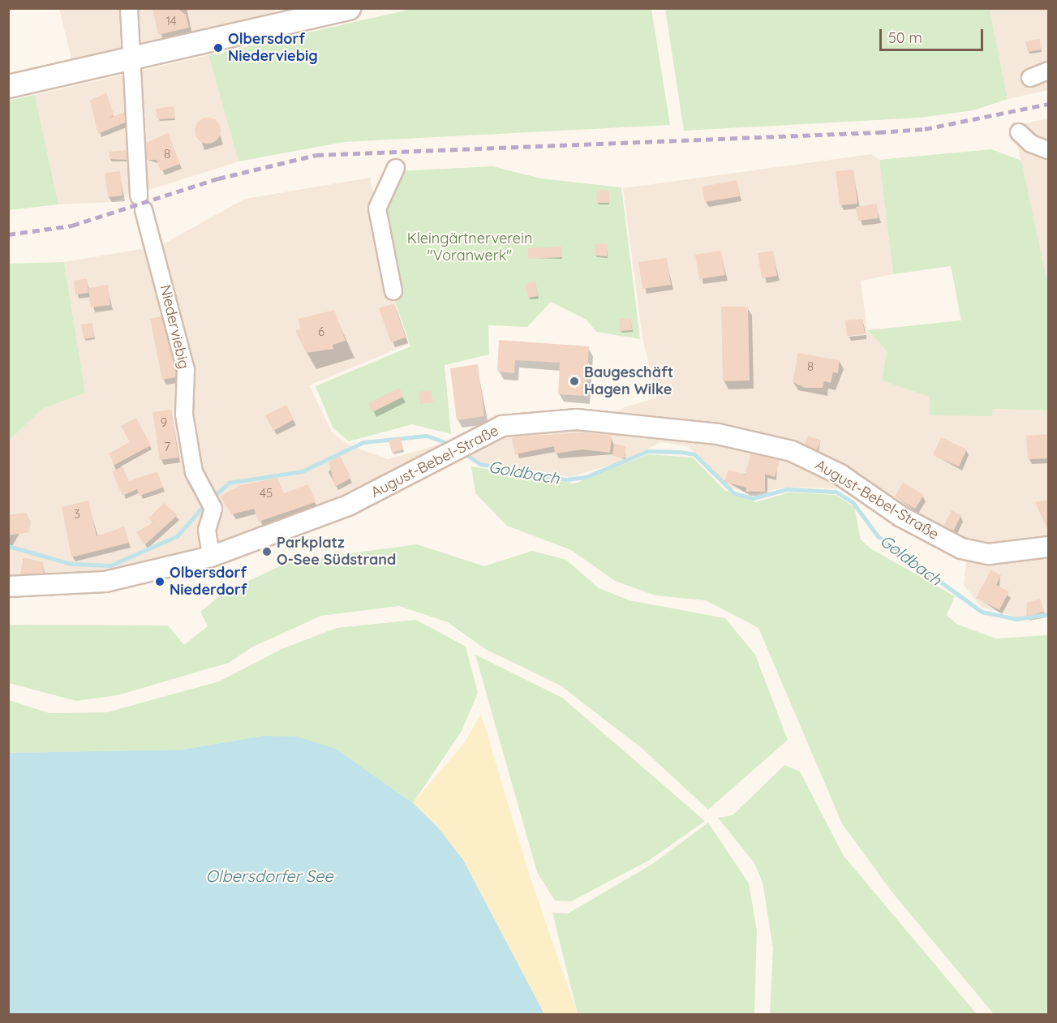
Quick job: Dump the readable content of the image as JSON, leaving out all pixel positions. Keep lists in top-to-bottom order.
{
  "streets": {
    "street": ["Niederviebig", "August-Bebel-Straße"]
  },
  "crossings": [
    ["Niederviebig", "August-Bebel-Straße"]
  ],
  "water": ["Goldbach", "Olbersdorfer See"],
  "parks": ["Kleingärtnerverein \"Voranwerk\""],
  "places": [
    "Olbersdorf Niederviebig",
    "Baugeschäft Hagen Wilke",
    "Parkplatz O-See Südstrand",
    "Olbersdorf Niederdorf"
  ],
  "house_numbers": [
    "14",
    "8",
    "6",
    "8",
    "9",
    "7",
    "45",
    "3"
  ],
  "scale_bar": "50 m"
}
